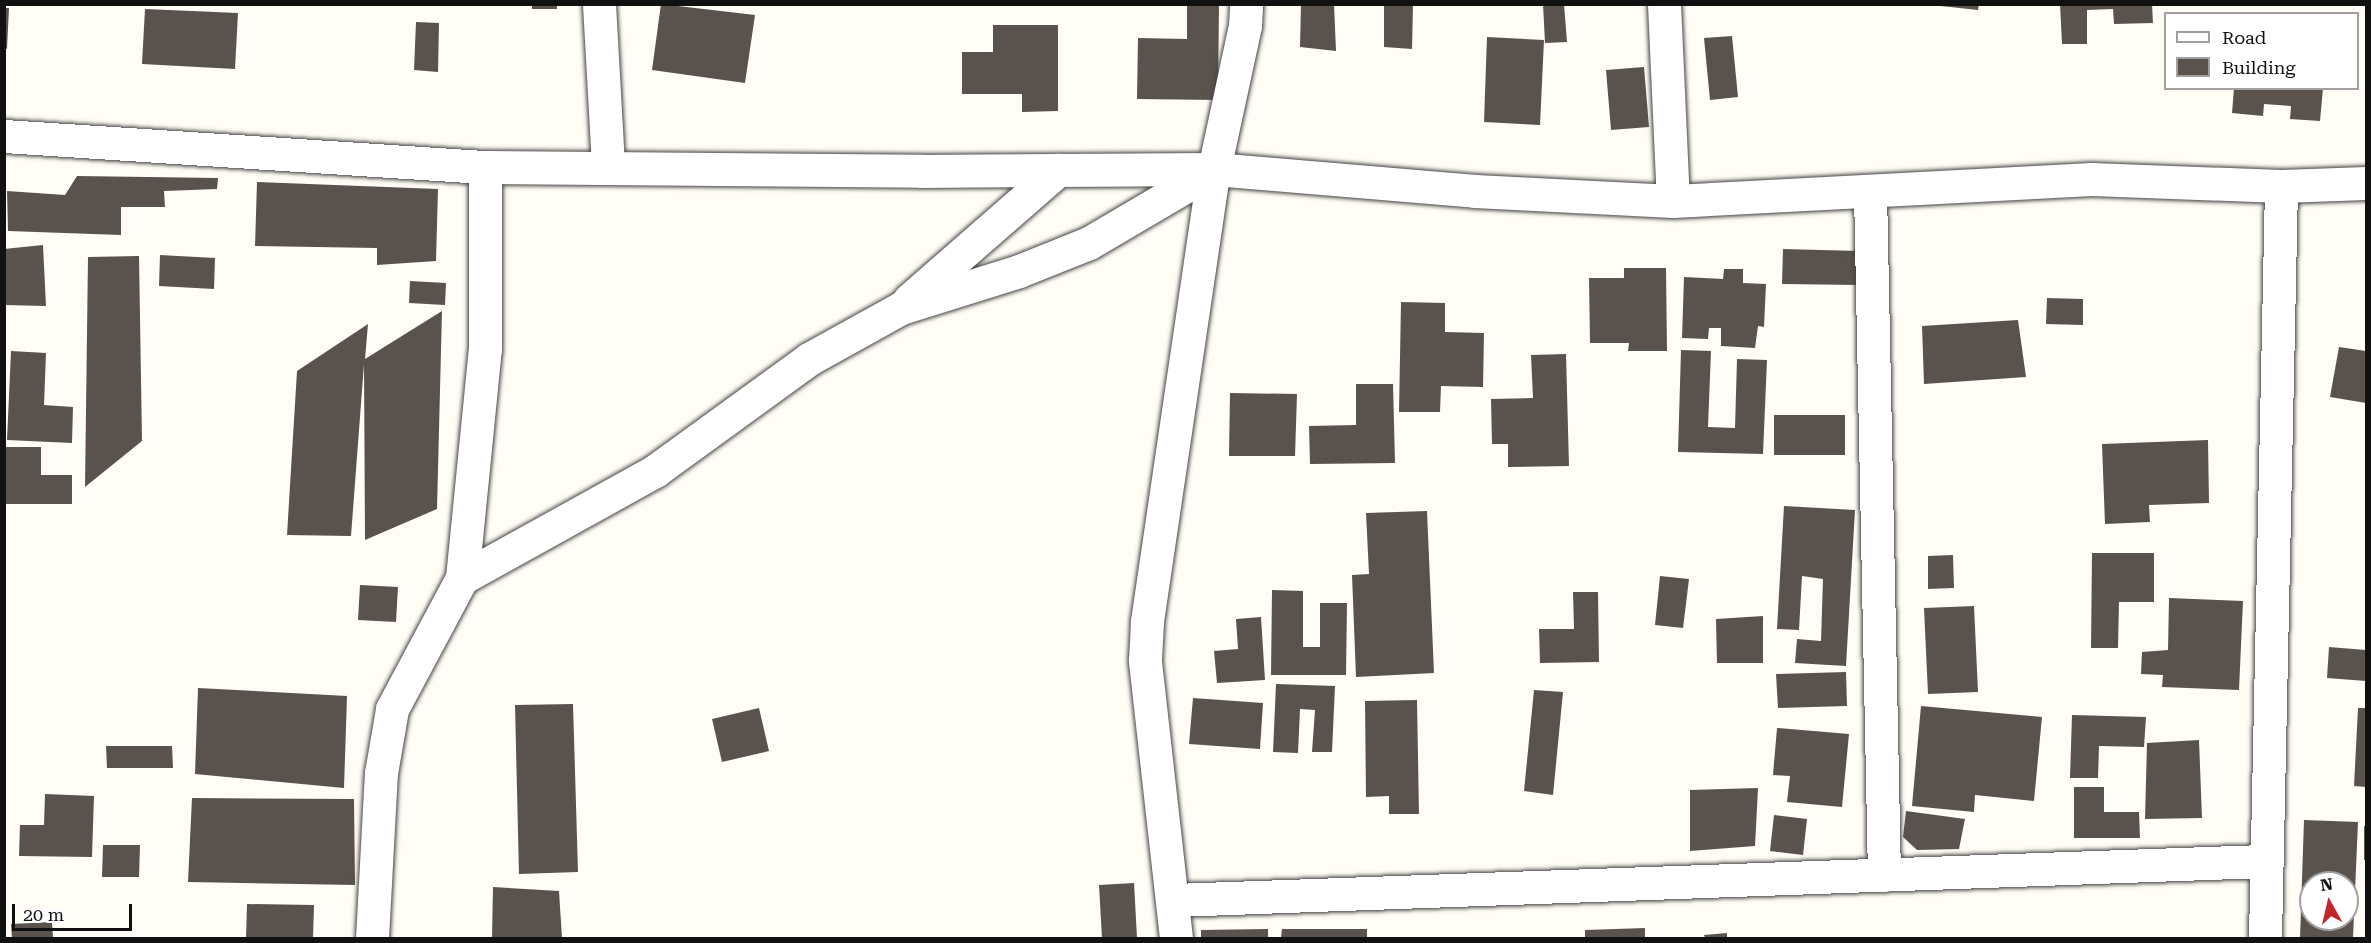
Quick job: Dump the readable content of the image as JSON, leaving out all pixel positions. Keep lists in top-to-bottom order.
{
  "legend": ["Road", "Building"],
  "scale_bar": "20 m",
  "north": "top"
}
